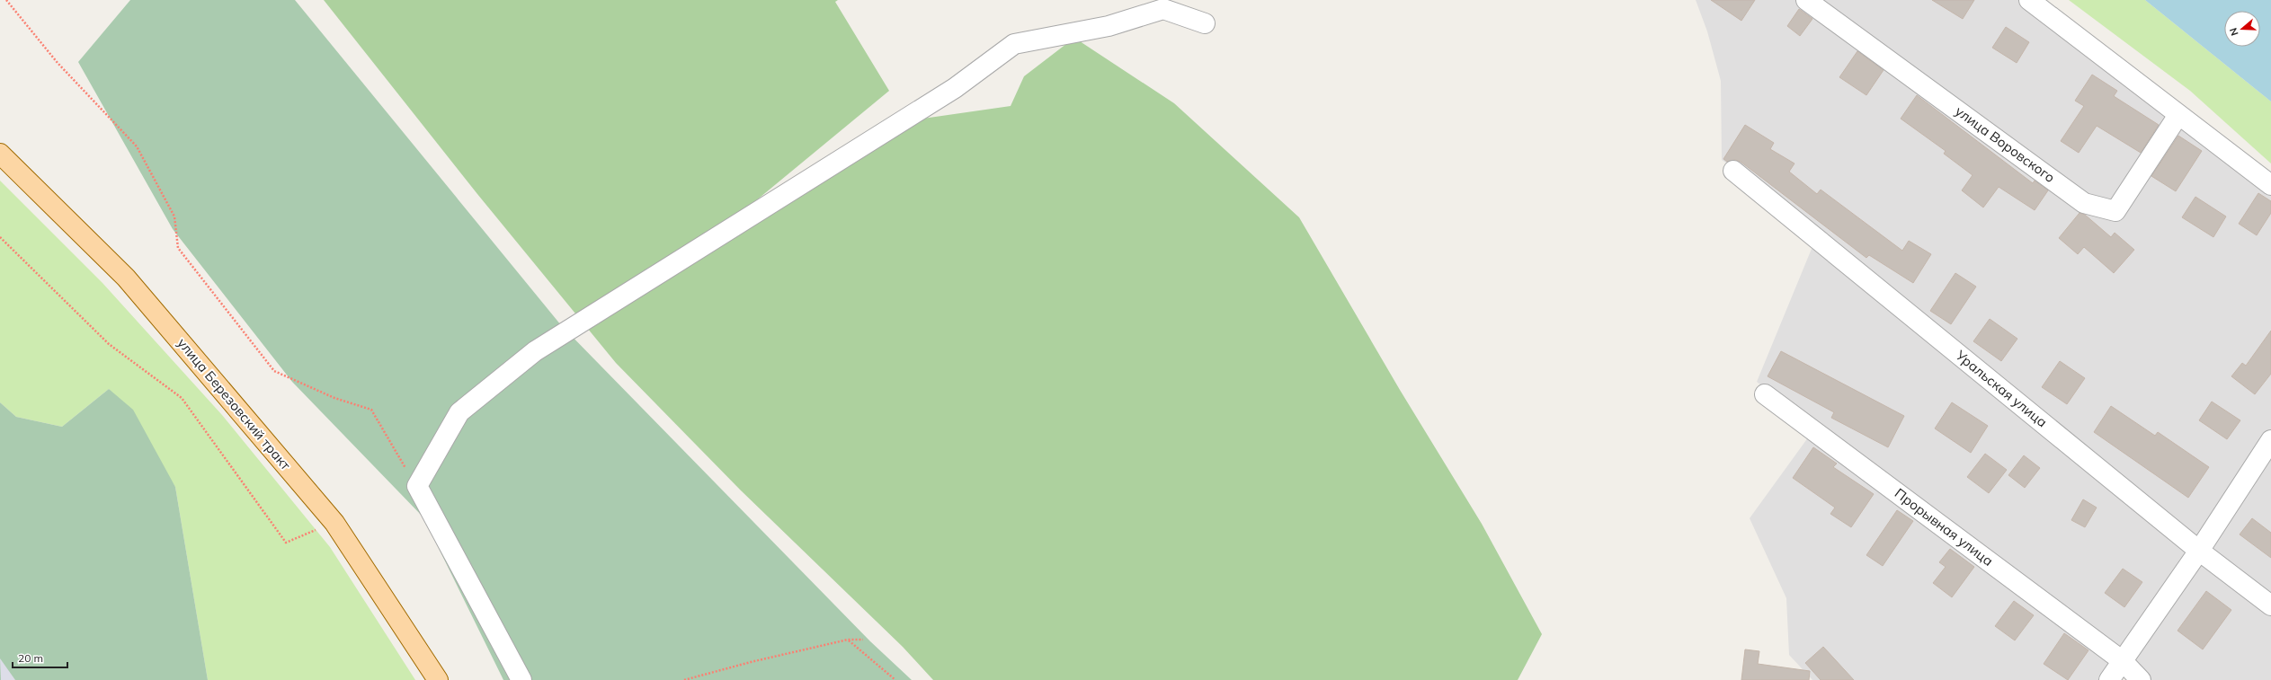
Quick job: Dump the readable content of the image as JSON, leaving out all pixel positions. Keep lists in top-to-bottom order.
{
  "streets": {
    "main road": ["улица Березовский тракт"],
    "street": ["улица Воровского", "Уральская улица", "Прорывная улица"]
  },
  "scale_bar": "20 m",
  "north": "left"
}
